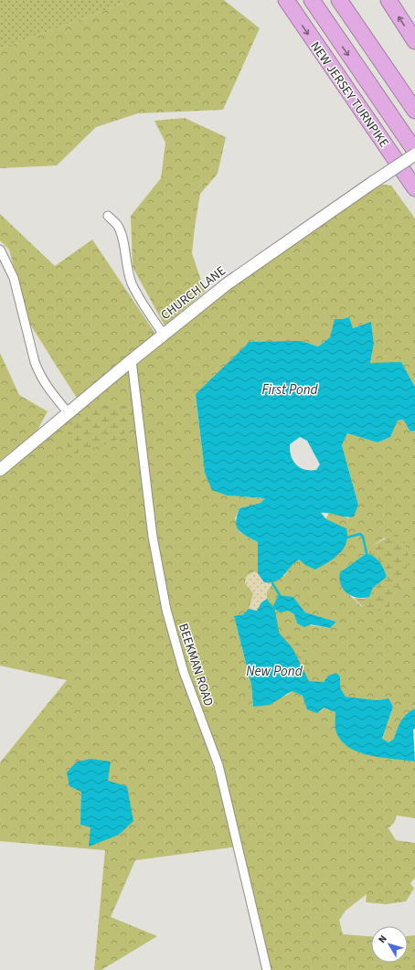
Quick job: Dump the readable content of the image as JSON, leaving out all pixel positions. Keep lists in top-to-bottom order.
{
  "streets": {
    "highway": ["NEW JERSEY TURNPIKE"],
    "street": ["CHURCH LANE", "BEEKMAN ROAD"]
  },
  "crossings": [
    ["CHURCH LANE", "BEEKMAN ROAD"]
  ],
  "water": ["First Pond", "New Pond"],
  "north": "top left"
}
